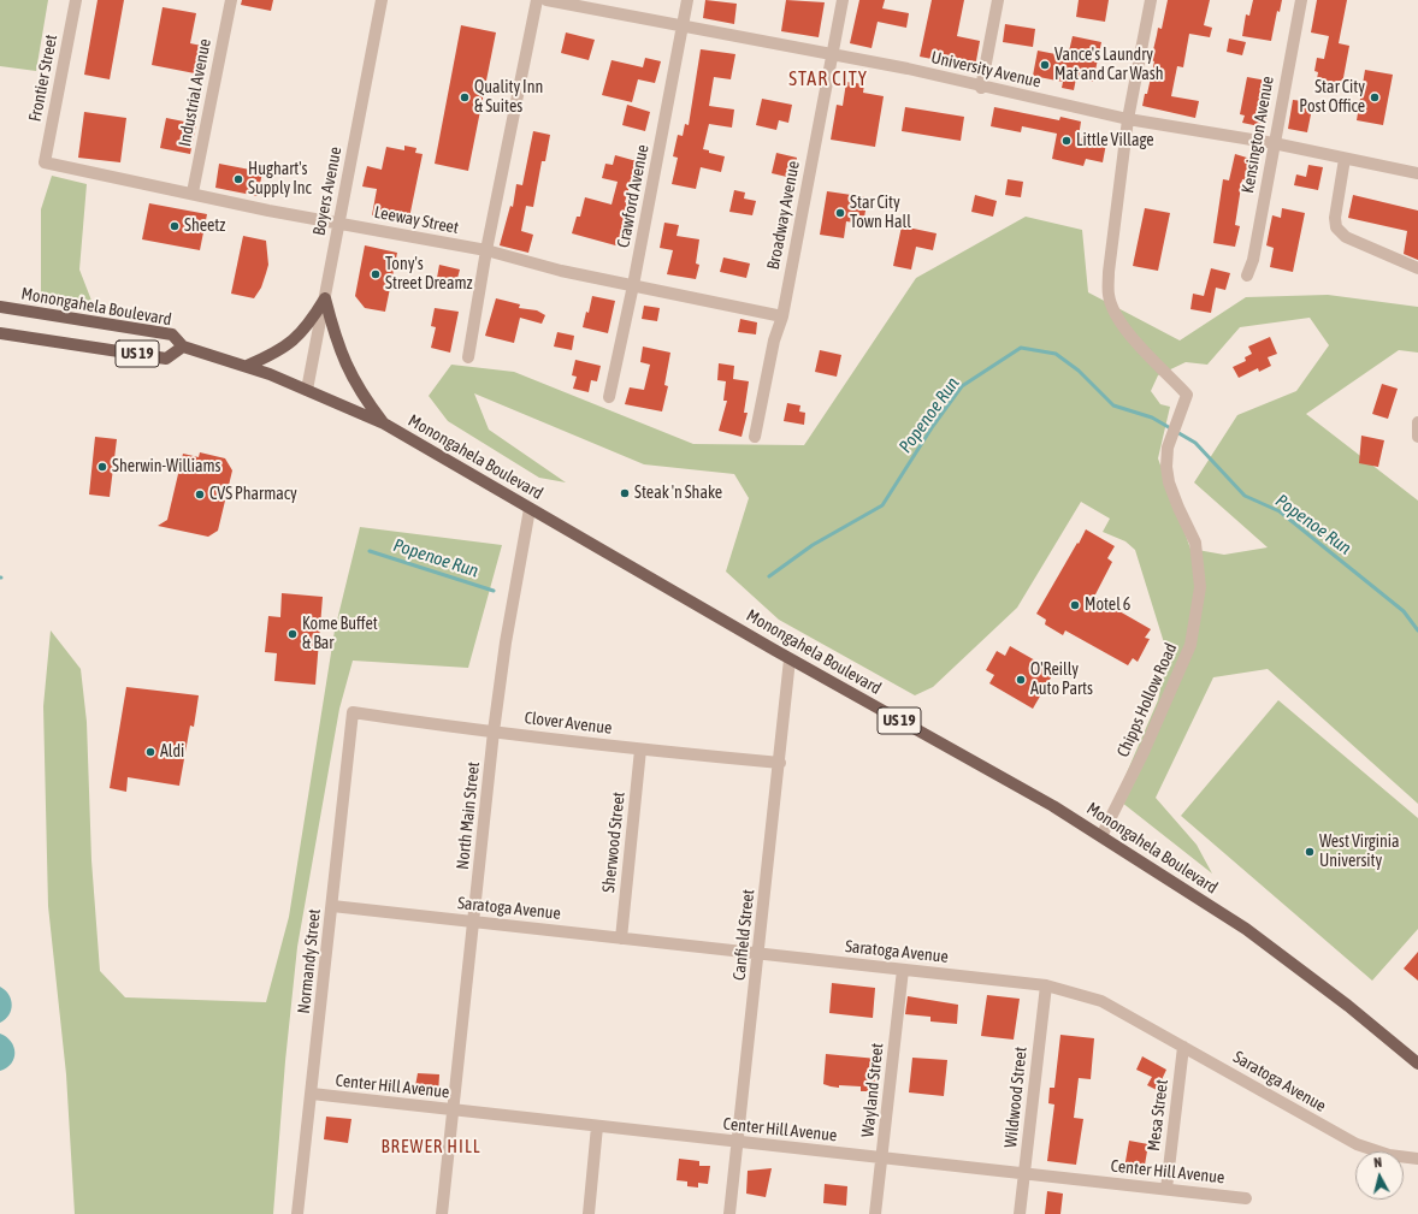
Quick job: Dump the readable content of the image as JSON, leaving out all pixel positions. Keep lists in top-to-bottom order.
{
  "streets": {
    "main road": ["Monongahela Boulevard", "US 19"],
    "street": [
      "University Avenue",
      "Frontier Street",
      "Industrial Avenue",
      "Kensington Avenue",
      "Boyers Avenue",
      "Crawford Avenue",
      "Broadway Avenue",
      "Leeway Street",
      "Chipps Hollow Road",
      "Clover Avenue",
      "North Main Street",
      "Sherwood Street",
      "Saratoga Avenue",
      "Canfield Street",
      "Normandy Street",
      "Center Hill Avenue",
      "Wayland Street",
      "Wildwood Street",
      "Mesa Street"
    ]
  },
  "crossings": [
    ["University Avenue", "Kensington Avenue"],
    ["University Avenue", "Crawford Avenue"],
    ["University Avenue", "Broadway Avenue"],
    ["University Avenue", "Chipps Hollow Road"],
    ["Frontier Street", "Leeway Street"],
    ["Industrial Avenue", "Leeway Street"],
    ["Boyers Avenue", "Leeway Street"],
    ["Boyers Avenue", "Monongahela Boulevard"],
    ["Crawford Avenue", "Leeway Street"],
    ["Broadway Avenue", "Leeway Street"],
    ["Monongahela Boulevard", "Chipps Hollow Road"],
    ["Monongahela Boulevard", "North Main Street"],
    ["Monongahela Boulevard", "Canfield Street"],
    ["Clover Avenue", "North Main Street"],
    ["Clover Avenue", "Sherwood Street"],
    ["Clover Avenue", "Canfield Street"],
    ["Clover Avenue", "Normandy Street"],
    ["North Main Street", "Saratoga Avenue"],
    ["North Main Street", "Center Hill Avenue"],
    ["Sherwood Street", "Saratoga Avenue"],
    ["Saratoga Avenue", "Canfield Street"],
    ["Saratoga Avenue", "Normandy Street"],
    ["Saratoga Avenue", "Wayland Street"],
    ["Saratoga Avenue", "Wildwood Street"],
    ["Saratoga Avenue", "Mesa Street"],
    ["Canfield Street", "Center Hill Avenue"],
    ["Normandy Street", "Center Hill Avenue"],
    ["Center Hill Avenue", "Wayland Street"],
    ["Center Hill Avenue", "Wildwood Street"],
    ["Center Hill Avenue", "Mesa Street"]
  ],
  "districts": ["STAR CITY", "BREWER HILL"],
  "water": ["Popenoe Run"],
  "places": [
    "Vance's Laundry Mat and Car Wash",
    "Quality Inn & Suites",
    "Star City Post Office",
    "Little Village",
    "Hughart's Supply Inc",
    "Star City Town Hall",
    "Sheetz",
    "Tony's Street Dreamz",
    "Sherwin-Williams",
    "Steak 'n Shake",
    "CVS Pharmacy",
    "Motel 6",
    "Kome Buffet & Bar",
    "O'Reilly Auto Parts",
    "Aldi",
    "West Virginia University"
  ],
  "north": "top"
}
